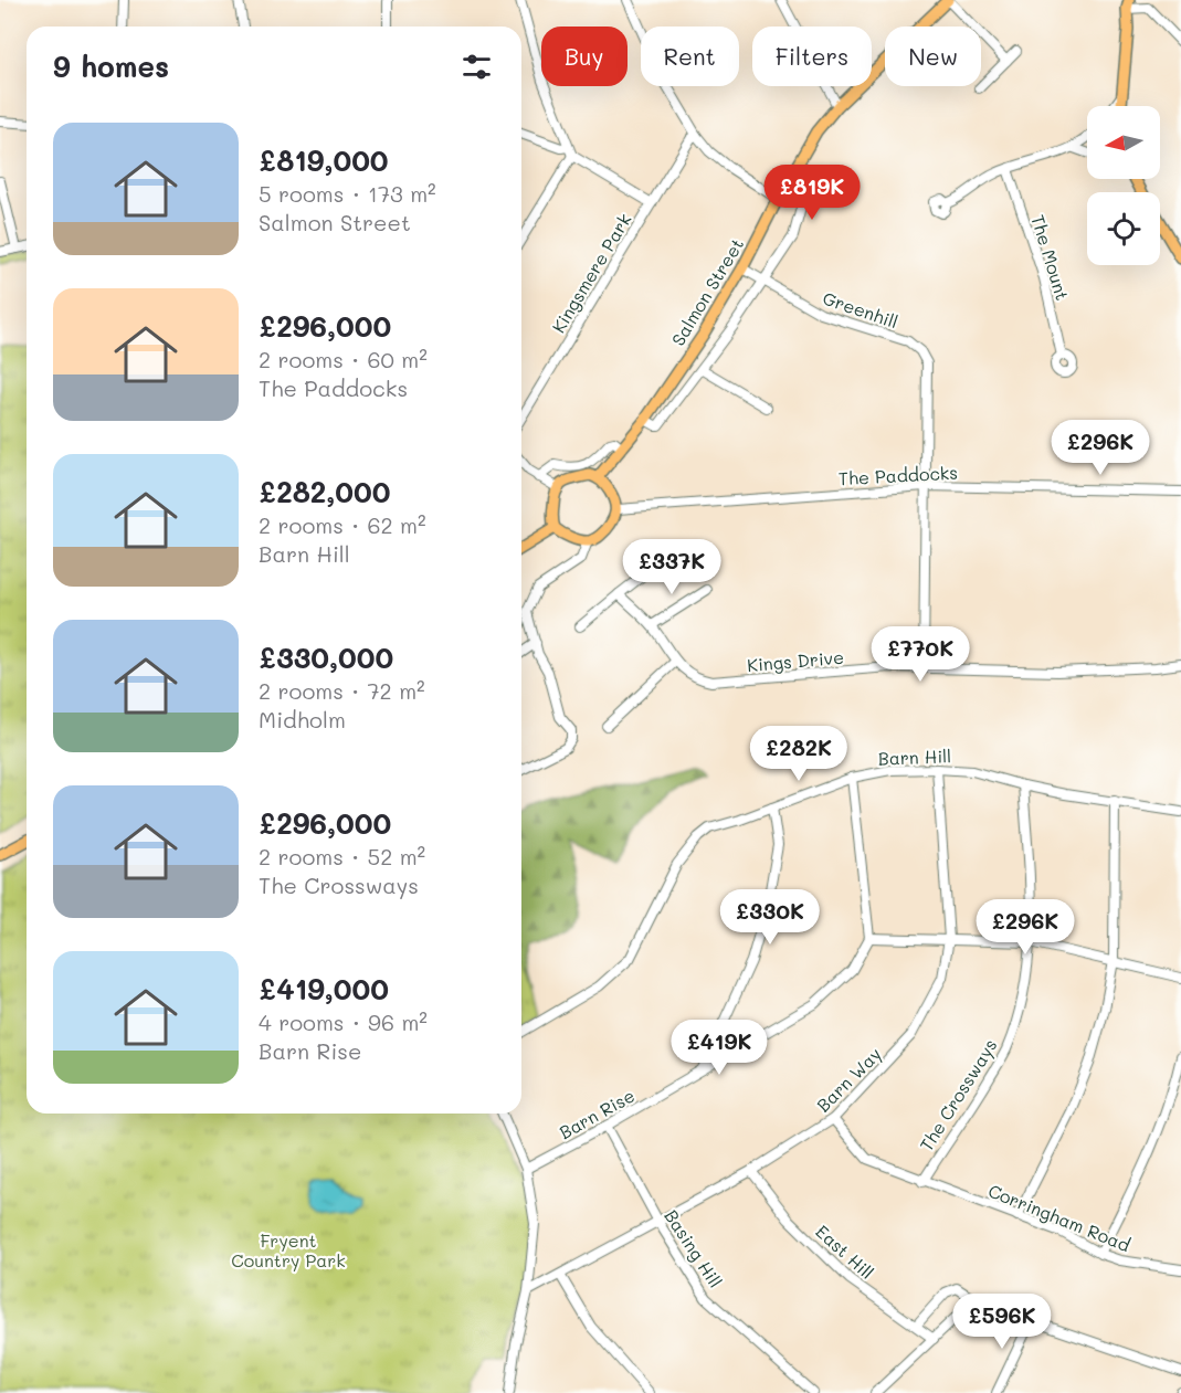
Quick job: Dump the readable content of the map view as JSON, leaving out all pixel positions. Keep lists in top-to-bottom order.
{
  "streets": {
    "main road": ["Salmon Street"],
    "street": [
      "The Mount",
      "Kingsmere Park",
      "Greenhill",
      "The Paddocks",
      "Kings Drive",
      "Barn Hill",
      "Barn Way",
      "The Crossways",
      "Barn Rise",
      "Corringham Road",
      "Basing Hill",
      "East Hill"
    ]
  },
  "crossings": [
    ["Salmon Street", "Greenhill"],
    ["Salmon Street", "The Paddocks"],
    ["Greenhill", "The Paddocks"],
    ["Greenhill", "Kings Drive"],
    ["Barn Hill", "Barn Way"],
    ["Barn Hill", "The Crossways"],
    ["Barn Way", "Corringham Road"],
    ["Barn Way", "Basing Hill"],
    ["Barn Way", "East Hill"],
    ["The Crossways", "Corringham Road"],
    ["Barn Rise", "Basing Hill"]
  ],
  "parks": ["Fryent Country Park"],
  "north": "left",
  "page": {
    "chip": [
      "Buy",
      "Rent",
      "Filters",
      "New"
    ],
    "heading": "9 homes",
    "list": [
      {
        "name": "£819,000",
        "note": "5 rooms · 173 m² · Salmon Street"
      },
      {
        "name": "£296,000",
        "note": "2 rooms · 60 m² · The Paddocks"
      },
      {
        "name": "£282,000",
        "note": "2 rooms · 62 m² · Barn Hill"
      },
      {
        "name": "£330,000",
        "note": "2 rooms · 72 m² · Midholm"
      },
      {
        "name": "£296,000",
        "note": "2 rooms · 52 m² · The Crossways"
      },
      {
        "name": "£419,000",
        "note": "4 rooms · 96 m² · Barn Rise"
      }
    ],
    "price": [
      "£819K",
      "£296K",
      "£337K",
      "£770K",
      "£282K",
      "£330K",
      "£296K",
      "£419K",
      "£596K"
    ]
  }
}
